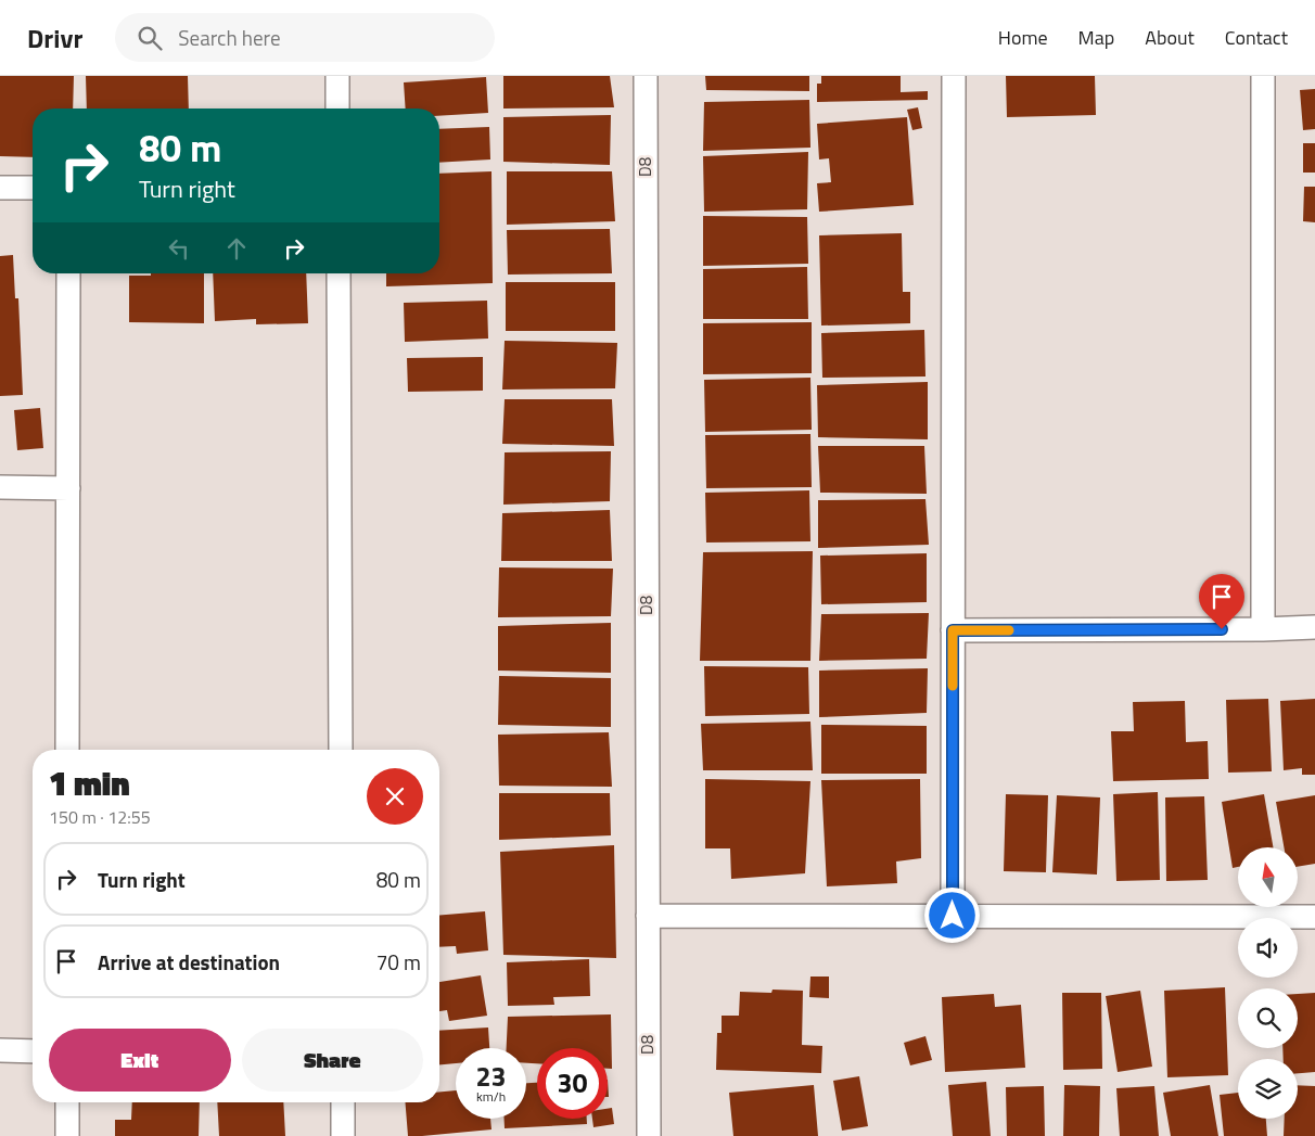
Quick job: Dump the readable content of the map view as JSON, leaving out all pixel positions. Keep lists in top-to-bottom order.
{
  "streets": {
    "street": ["D8"]
  },
  "north": "top",
  "page": {
    "header": "Drivr",
    "search": "Search here",
    "nav": [
      "Home",
      "Map",
      "About",
      "Contact"
    ],
    "turn": ["80 m", "Turn right"],
    "heading": ["1 min", "150 m · 12:55"],
    "list": [
      {
        "name": "Turn right",
        "value": "80 m"
      },
      {
        "name": "Arrive at destination",
        "value": "70 m"
      }
    ],
    "buttons": ["Exit", "Share"],
    "speed": "23 km/h",
    "limit": "30"
  }
}
